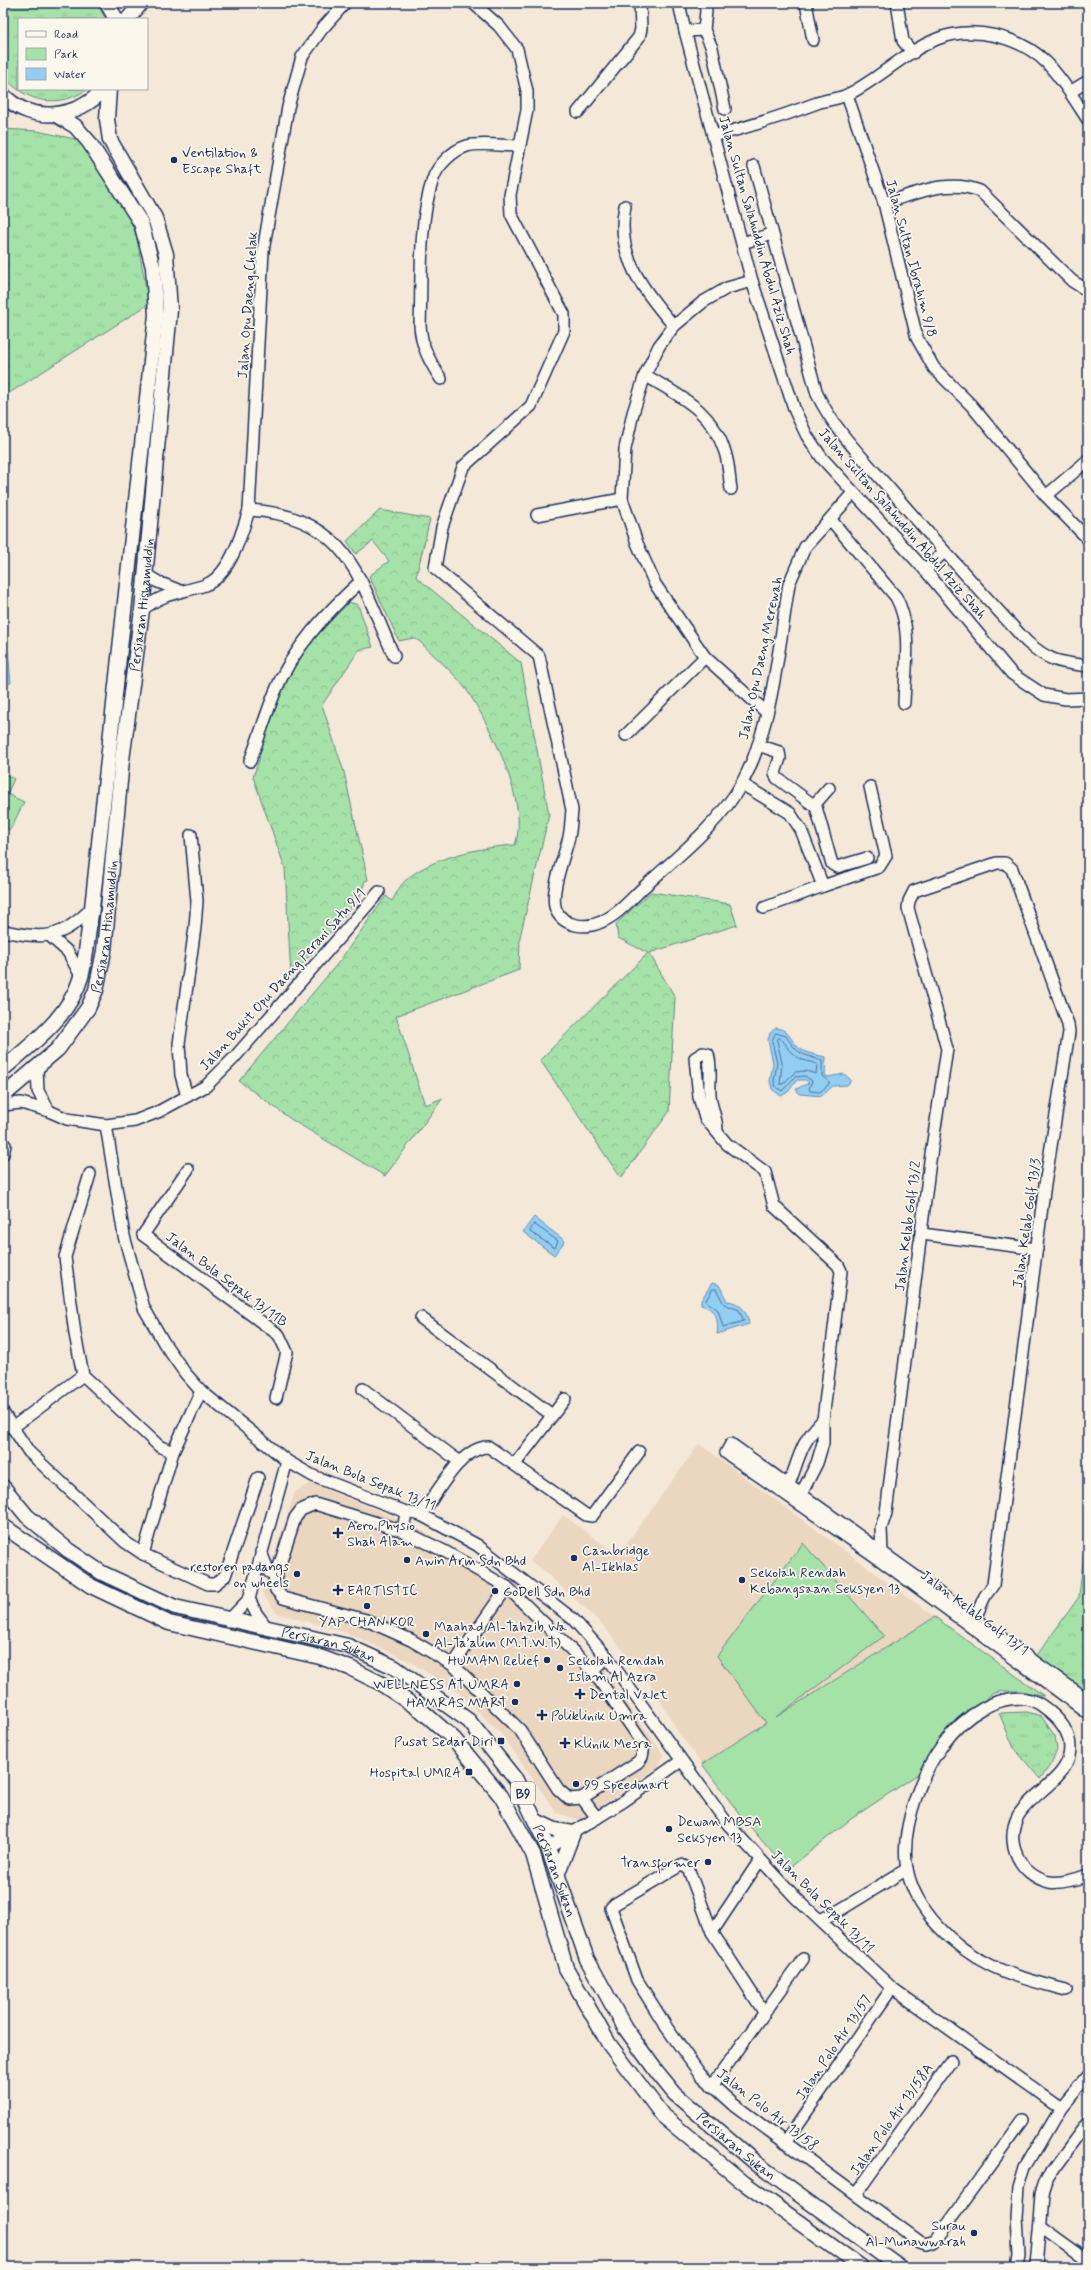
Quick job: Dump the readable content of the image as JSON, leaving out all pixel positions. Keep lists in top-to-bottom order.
{
  "streets": {
    "main road": ["Persiaran Hishamuddin", "Persiaran Sukan", "B9"],
    "street": [
      "Jalan Sultan Salahuddin Abdul Aziz Shah",
      "Jalan Sultan Ibrahim 9/8",
      "Jalan Opu Daeng Chelak",
      "Jalan Opu Daeng Merewah",
      "Jalan Bukit Opu Daeng Perani Satu 9/1",
      "Jalan Kelab Golf 13/3",
      "Jalan Kelab Golf 13/2",
      "Jalan Bola Sepak 13/11B",
      "Jalan Bola Sepak 13/11",
      "Jalan Kelab Golf 13/1",
      "Jalan Polo Air 13/57",
      "Jalan Polo Air 13/58",
      "Jalan Polo Air 13/58A"
    ]
  },
  "crossings": [
    ["Jalan Sultan Salahuddin Abdul Aziz Shah", "Jalan Opu Daeng Merewah"],
    ["Jalan Opu Daeng Chelak", "Persiaran Hishamuddin"],
    ["Jalan Bukit Opu Daeng Perani Satu 9/1", "Jalan Bola Sepak 13/11"],
    ["Jalan Kelab Golf 13/3", "Jalan Kelab Golf 13/2"],
    ["Jalan Kelab Golf 13/3", "Jalan Kelab Golf 13/1"],
    ["Jalan Kelab Golf 13/2", "Jalan Kelab Golf 13/1"],
    ["Jalan Bola Sepak 13/11", "Jalan Polo Air 13/57"],
    ["Jalan Polo Air 13/57", "Jalan Polo Air 13/58"],
    ["Jalan Polo Air 13/58", "Jalan Polo Air 13/58A"]
  ],
  "places": {
    "other": [
      "Ventilation & Escape Shaft",
      "Cambridge Al-Ikhlas",
      "Awin Arm Sdn Bhd",
      "restoren padangs on wheels",
      "Sekolah Rendah Kebangsaan Seksyen 13",
      "GoDell Sdn Bhd",
      "YAP CHAN KOR",
      "Maahad Al-Tahzib Wa Al-Ta’alim (M.T.W.T)",
      "HUMAM Relief",
      "Sekolah Rendah Islam Al Azra",
      "WELLNESS AT UMRA",
      "HAMRAS MART",
      "99 Speedmart",
      "Dewan MBSA Seksyen 13",
      "Transformer",
      "Surau Al-Munawwarah"
    ],
    "health": [
      "Aero Physio Shah Alam",
      "EARTISTIC",
      "Dental Valet",
      "Poliklinik Umra",
      "Klinik Mesra"
    ],
    "transit": ["Pusat Sedar Diri", "Hospital UMRA"]
  },
  "legend": ["Road", "Park", "Water"]
}
